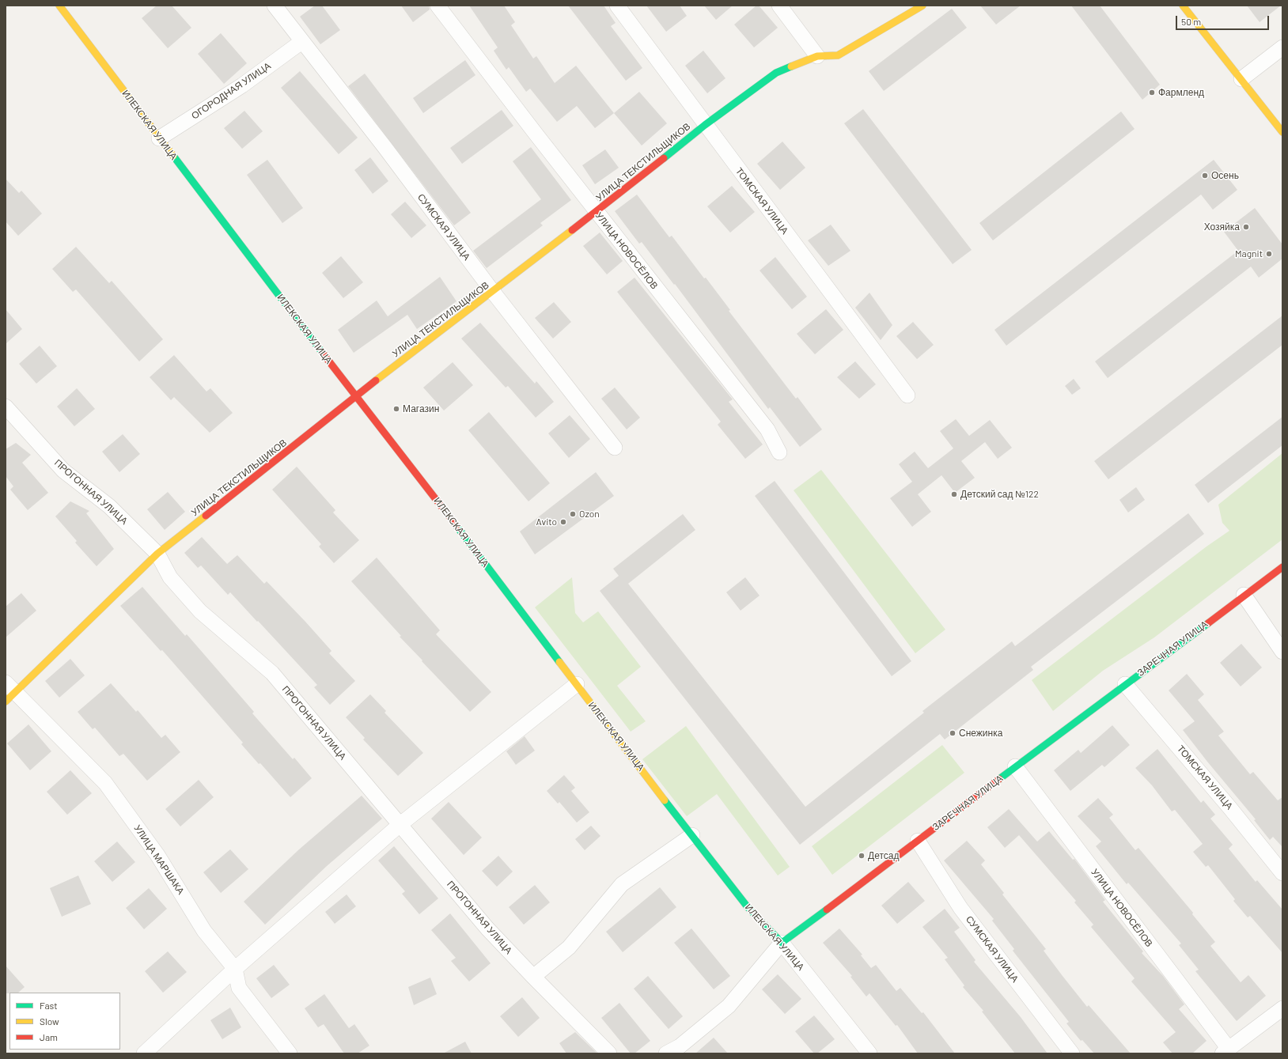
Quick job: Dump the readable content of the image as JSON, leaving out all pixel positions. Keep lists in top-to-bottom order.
{
  "streets": {
    "street": [
      "ОГОРОДНАЯ УЛИЦА",
      "ИЛЕКСКАЯ УЛИЦА",
      "УЛИЦА ТЕКСТИЛЬЩИКОВ",
      "ТОМСКАЯ УЛИЦА",
      "СУМСКАЯ УЛИЦА",
      "УЛИЦА НОВОСЁЛОВ",
      "ПРОГОННАЯ УЛИЦА",
      "ЗАРЕЧНАЯ УЛИЦА",
      "УЛИЦА МАРШАКА"
    ]
  },
  "crossings": [
    ["ОГОРОДНАЯ УЛИЦА", "ИЛЕКСКАЯ УЛИЦА"],
    ["ОГОРОДНАЯ УЛИЦА", "СУМСКАЯ УЛИЦА"],
    ["ИЛЕКСКАЯ УЛИЦА", "УЛИЦА ТЕКСТИЛЬЩИКОВ"],
    ["ИЛЕКСКАЯ УЛИЦА", "ЗАРЕЧНАЯ УЛИЦА"],
    ["УЛИЦА ТЕКСТИЛЬЩИКОВ", "ТОМСКАЯ УЛИЦА"],
    ["УЛИЦА ТЕКСТИЛЬЩИКОВ", "СУМСКАЯ УЛИЦА"],
    ["УЛИЦА ТЕКСТИЛЬЩИКОВ", "УЛИЦА НОВОСЁЛОВ"],
    ["УЛИЦА ТЕКСТИЛЬЩИКОВ", "ПРОГОННАЯ УЛИЦА"],
    ["УЛИЦА ТЕКСТИЛЬЩИКОВ", "УЛИЦА МАРШАКА"],
    ["ТОМСКАЯ УЛИЦА", "ЗАРЕЧНАЯ УЛИЦА"],
    ["СУМСКАЯ УЛИЦА", "ЗАРЕЧНАЯ УЛИЦА"],
    ["УЛИЦА НОВОСЁЛОВ", "ЗАРЕЧНАЯ УЛИЦА"]
  ],
  "places": [
    "Фармленд",
    "Осень",
    "Хозяйка",
    "Magnit",
    "Магазин",
    "Детский сад №122",
    "Ozon",
    "Avito",
    "Снежинка",
    "Детсад"
  ],
  "legend": ["Fast", "Slow", "Jam"],
  "scale_bar": "50 m"
}
